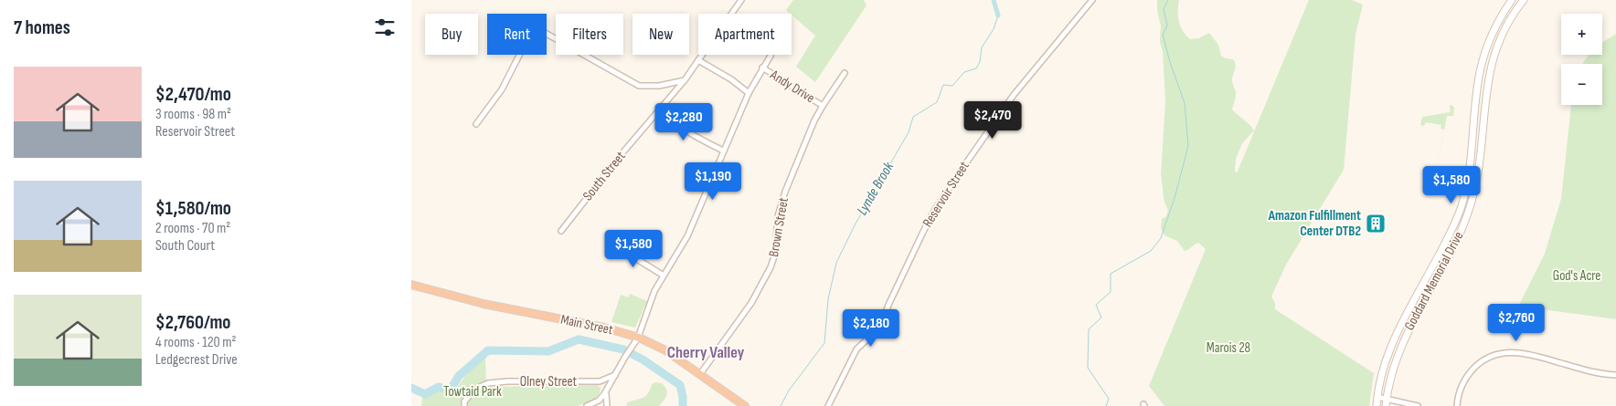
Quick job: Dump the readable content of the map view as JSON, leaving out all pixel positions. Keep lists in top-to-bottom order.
{
  "streets": {
    "highway": ["Main Street"],
    "main road": ["Goddard Memorial Drive"],
    "street": [
      "Andy Drive",
      "South Street",
      "Reservoir Street",
      "Brown Street",
      "Olney Street"
    ]
  },
  "crossings": [
    ["Andy Drive", "Brown Street"],
    ["Brown Street", "Main Street"]
  ],
  "districts": ["Cherry Valley"],
  "water": ["Lynde Brook"],
  "parks": ["God's Acre", "Marois 28", "Towtaid Park"],
  "places": {
    "building": ["Amazon Fulfillment Center DTB2"]
  },
  "page": {
    "heading": "7 homes",
    "map_buttons": ["+", "−"],
    "chip": [
      "Buy",
      "Rent",
      "Filters",
      "New",
      "Apartment"
    ],
    "list": [
      {
        "name": "$2,470/mo",
        "note": "3 rooms · 98 m² · Reservoir Street"
      },
      {
        "name": "$1,580/mo",
        "note": "2 rooms · 70 m² · South Court"
      },
      {
        "name": "$2,760/mo",
        "note": "4 rooms · 120 m² · Ledgecrest Drive"
      }
    ],
    "price": [
      "$2,470",
      "$2,280",
      "$1,190",
      "$1,580",
      "$1,580",
      "$2,760",
      "$2,180"
    ]
  }
}
